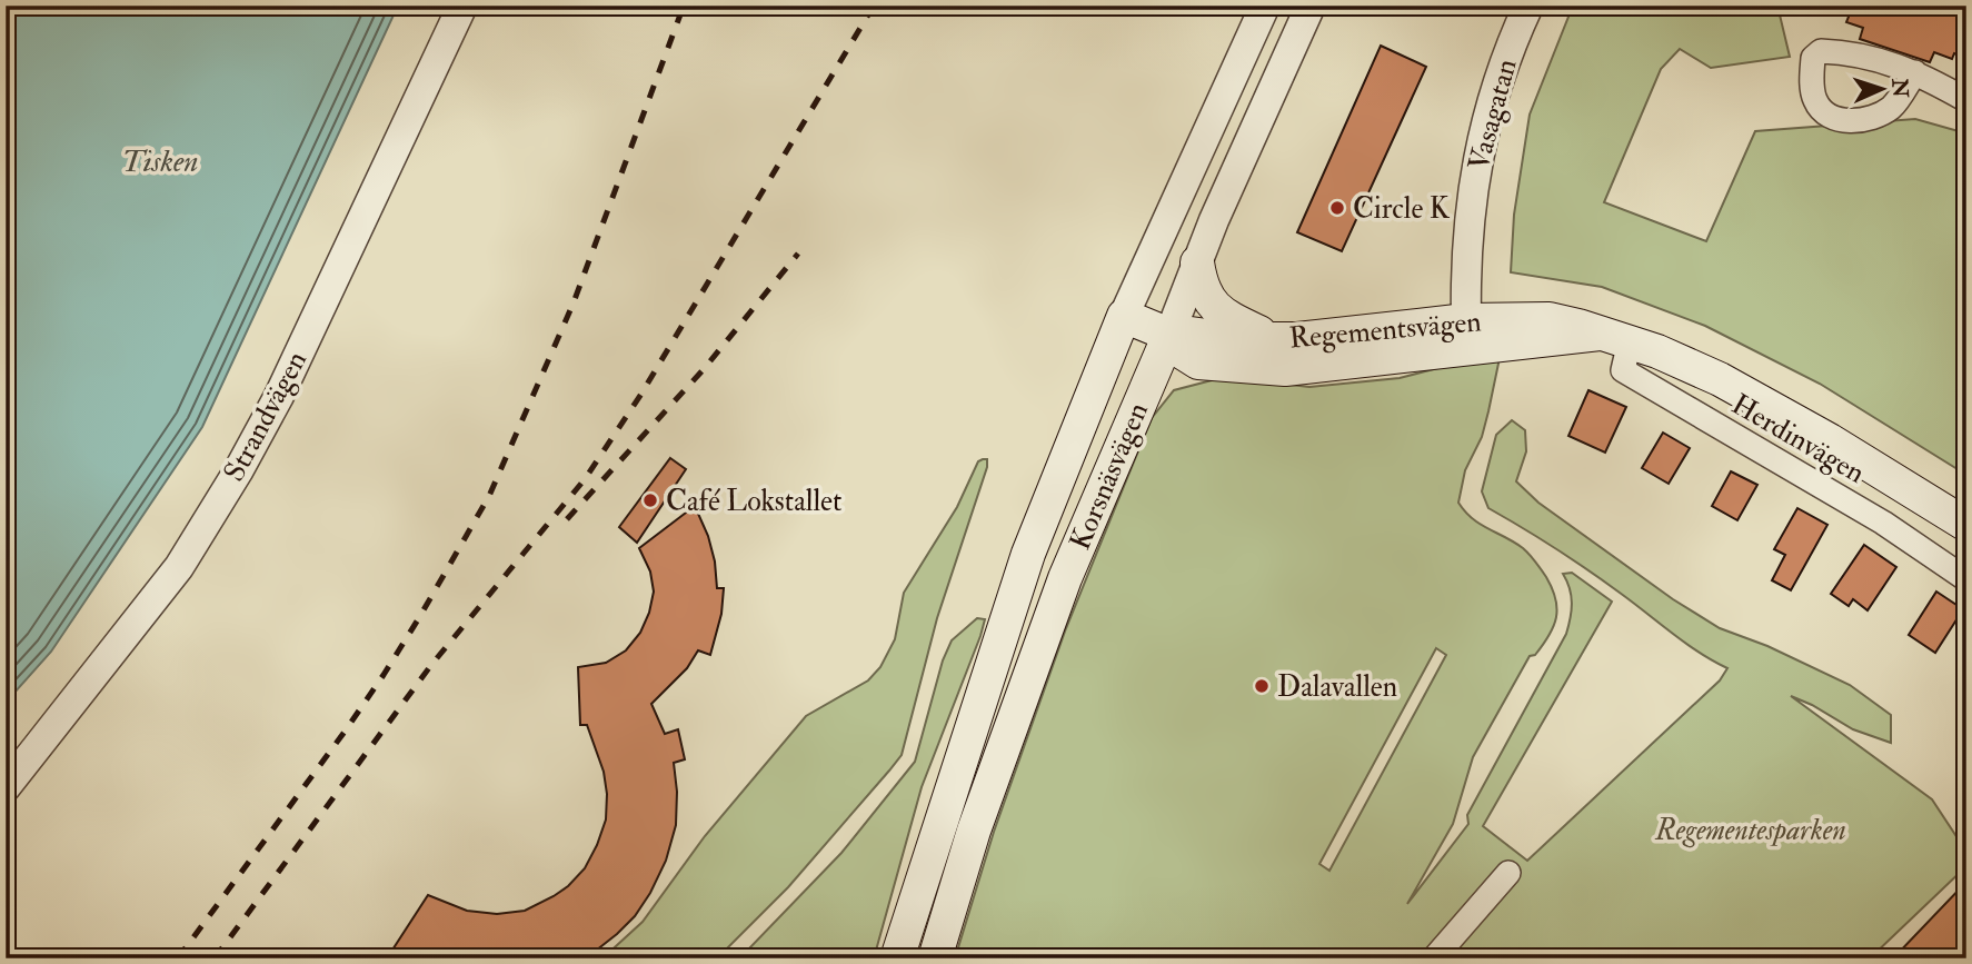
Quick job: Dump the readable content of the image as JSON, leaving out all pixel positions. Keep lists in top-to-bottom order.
{
  "streets": {
    "main road": ["Regementsvägen", "Korsnäsvägen"],
    "street": ["Vasagatan", "Strandvägen", "Herdinvägen"]
  },
  "crossings": [
    ["Vasagatan", "Regementsvägen"],
    ["Regementsvägen", "Herdinvägen"],
    ["Regementsvägen", "Korsnäsvägen"]
  ],
  "water": ["Tisken"],
  "parks": ["Regementesparken"],
  "places": ["Circle K", "Café Lokstallet", "Dalavallen"],
  "north": "right"
}
